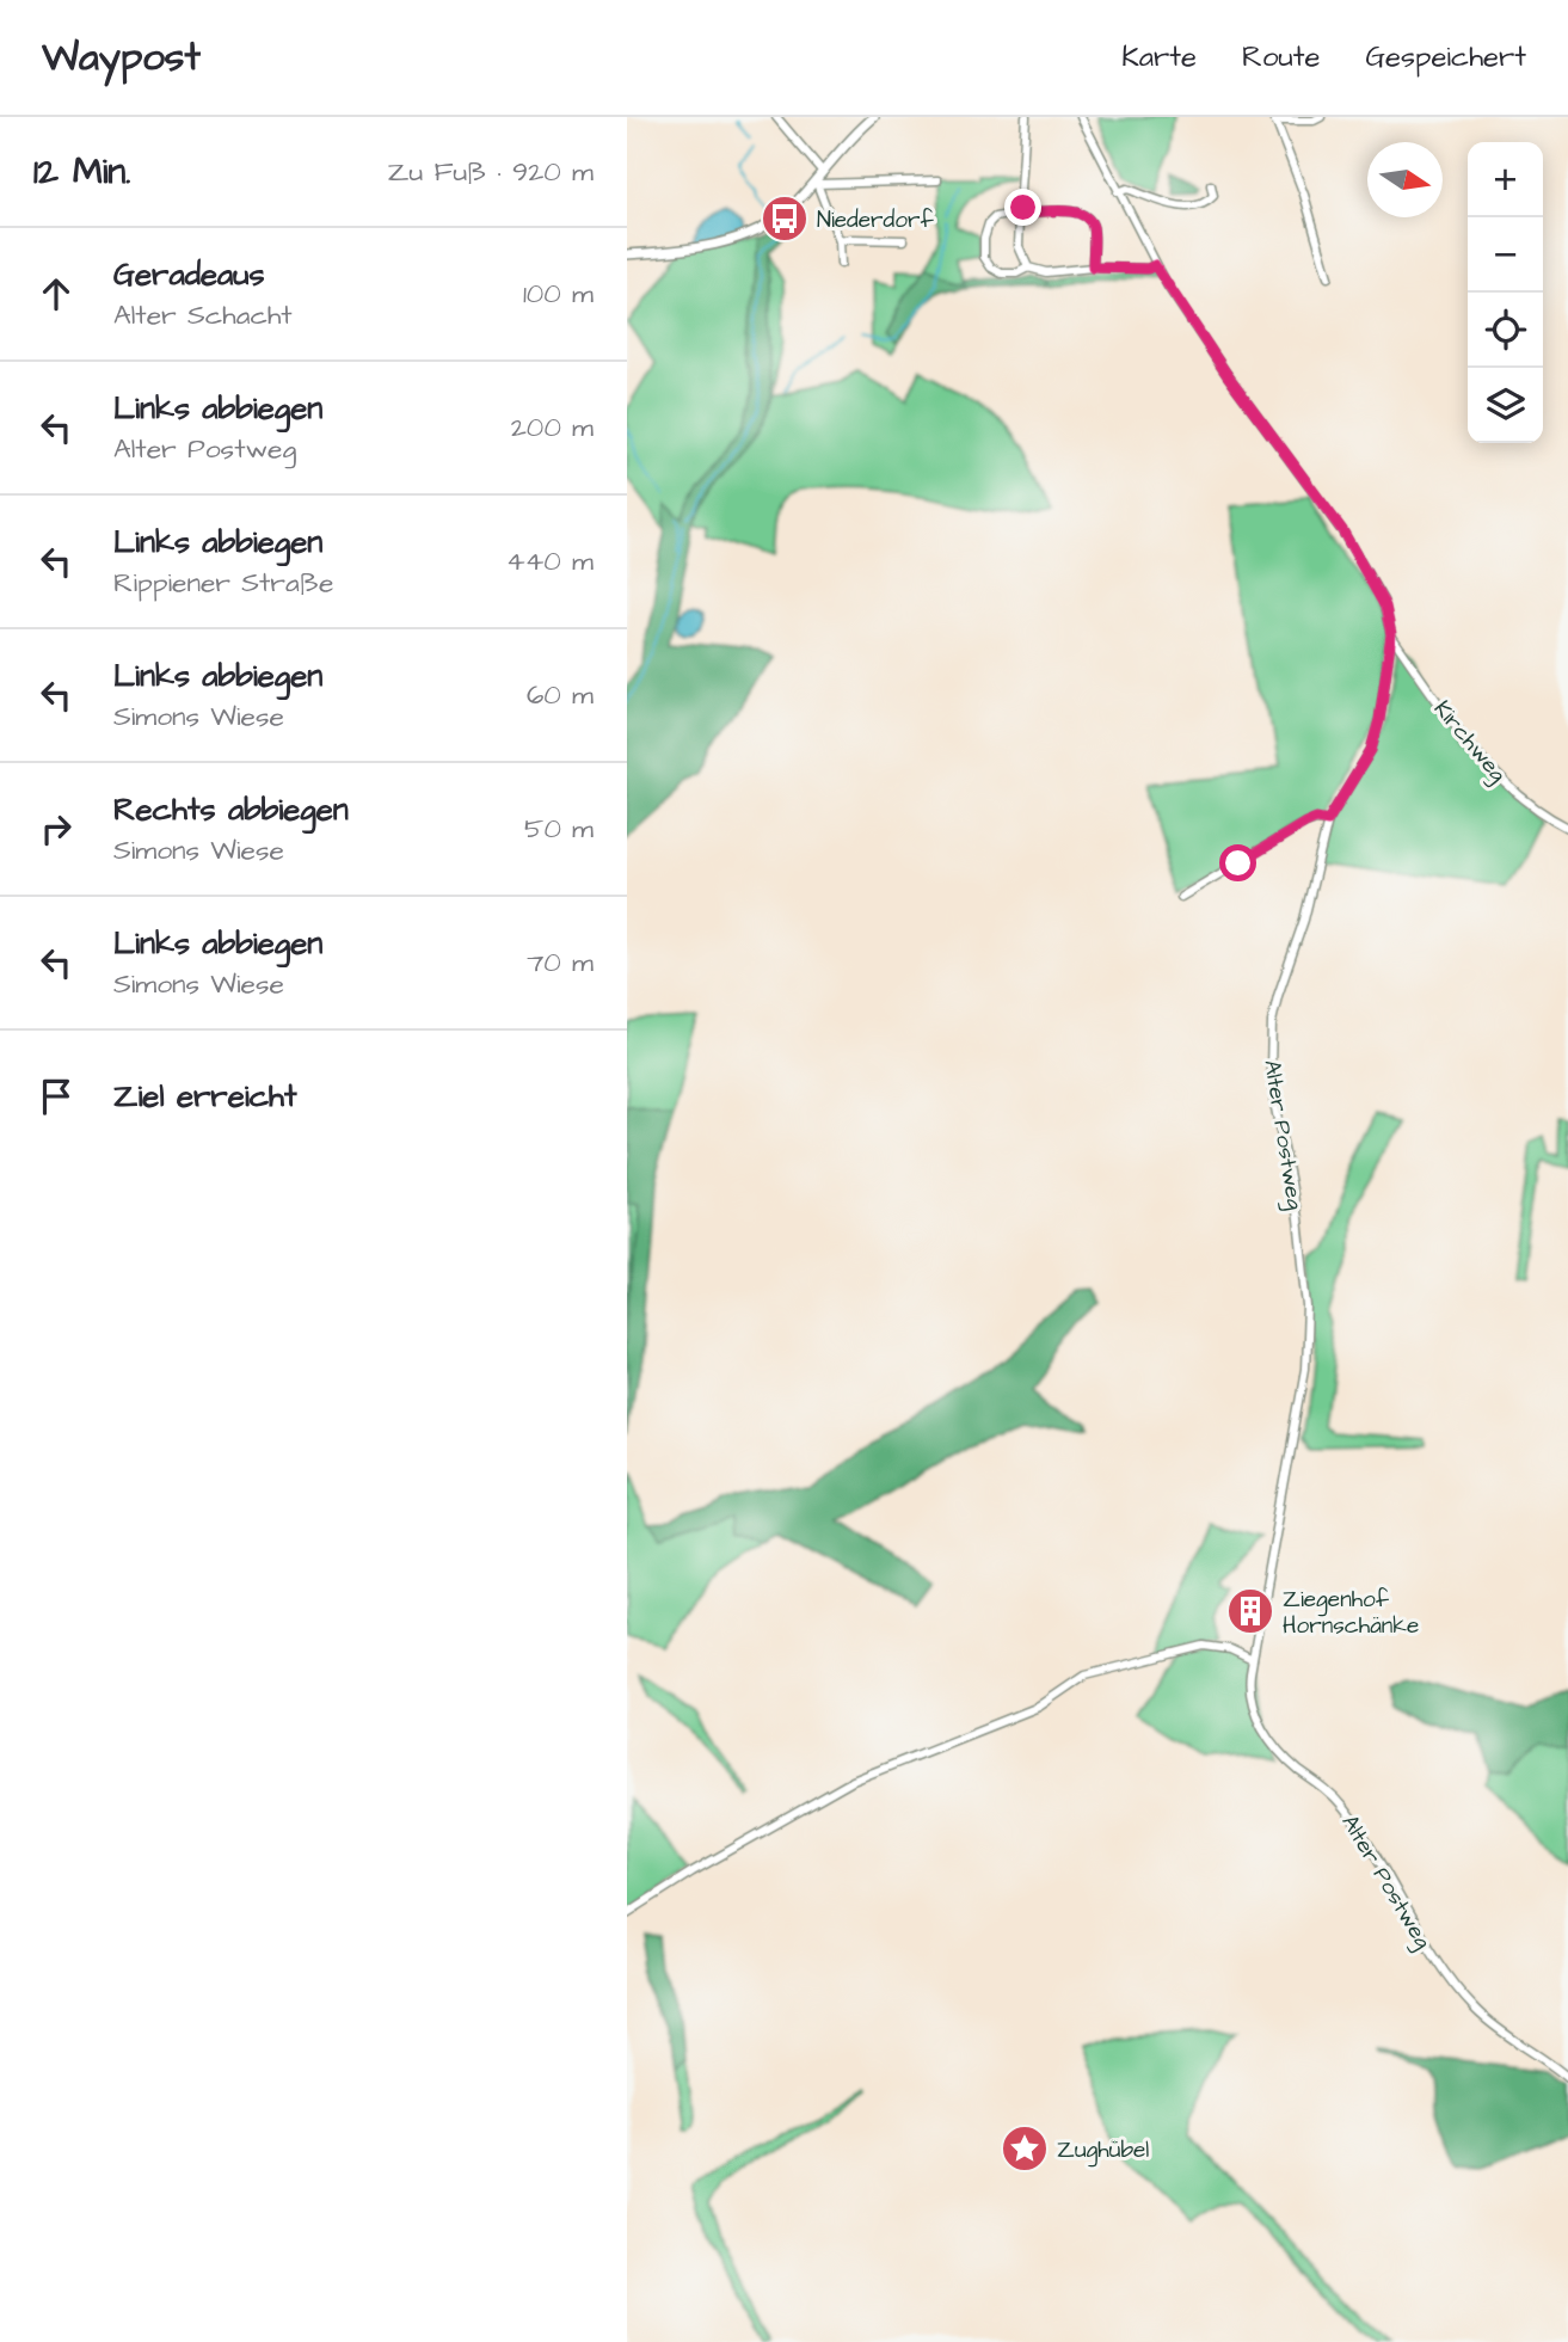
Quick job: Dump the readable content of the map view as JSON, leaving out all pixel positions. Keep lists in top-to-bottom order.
{
  "streets": {
    "street": ["Kirchweg", "Alter Postweg"]
  },
  "crossings": [
    ["Kirchweg", "Alter Postweg"]
  ],
  "places": {
    "bus stop": ["Niederdorf"],
    "building": ["Ziegenhof Hornschänke"],
    "place": ["Zughübel"]
  },
  "north": "right",
  "page": {
    "header": "Waypost",
    "nav": ["Karte", "Route", "Gespeichert"],
    "heading": ["12 Min.", "Zu Fuß · 920 m"],
    "map_buttons": ["+", "−"],
    "list": [
      ["Geradeaus", "Alter Schacht", "100 m"],
      ["Links abbiegen", "Alter Postweg", "200 m"],
      ["Links abbiegen", "Rippiener Straße", "440 m"],
      ["Links abbiegen", "Simons Wiese", "60 m"],
      ["Rechts abbiegen", "Simons Wiese", "50 m"],
      ["Links abbiegen", "Simons Wiese", "70 m"],
      "Ziel erreicht"
    ]
  }
}
